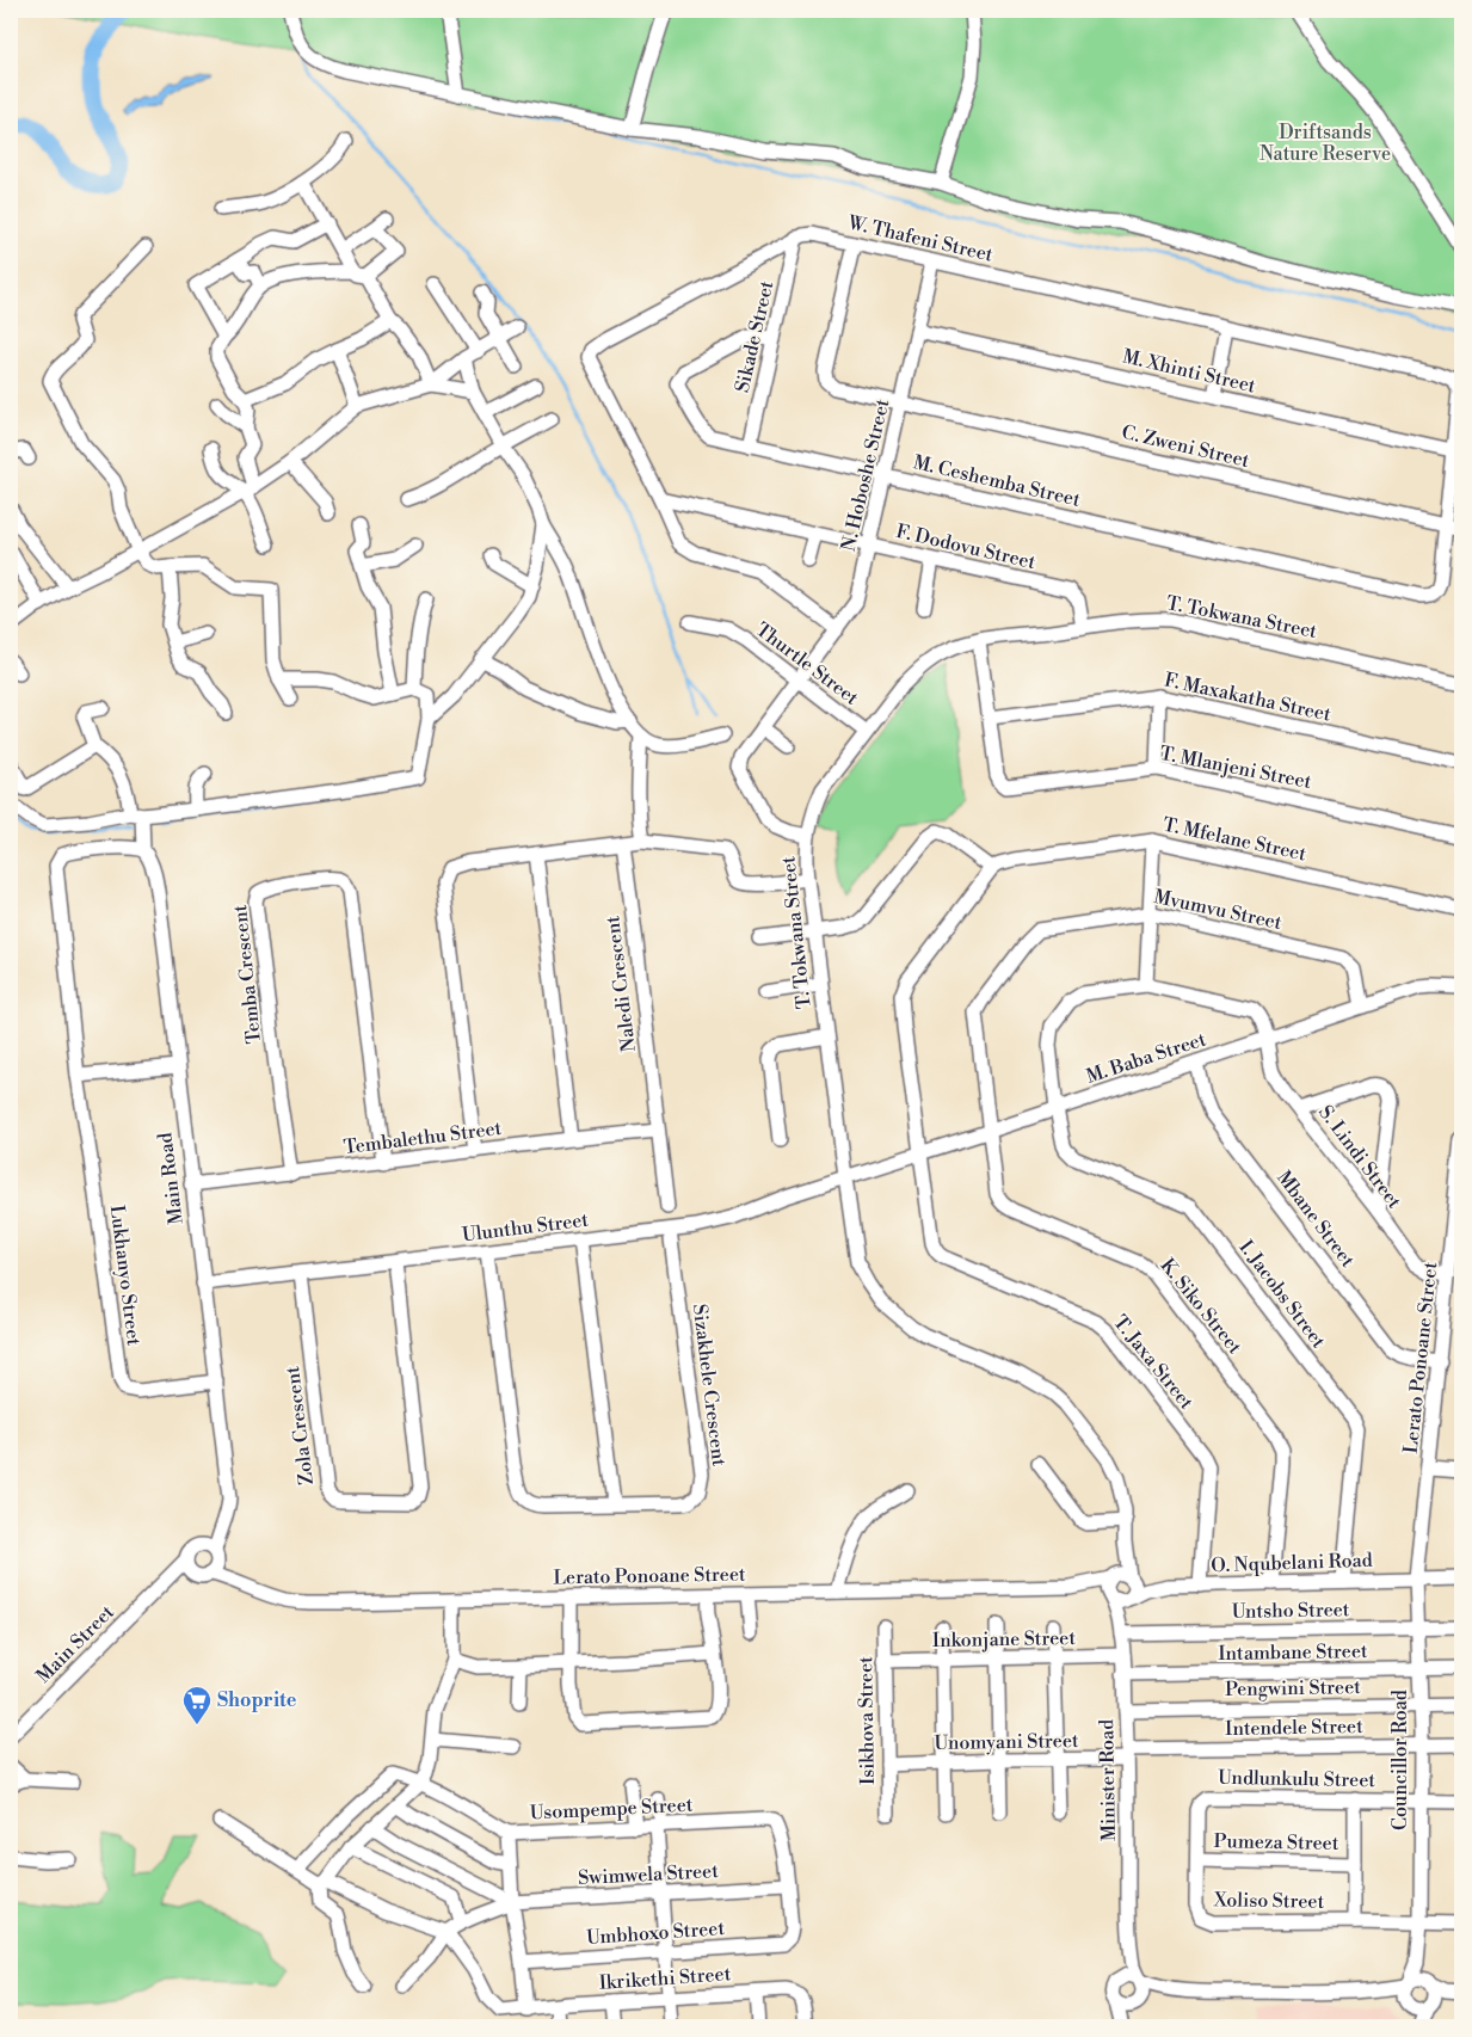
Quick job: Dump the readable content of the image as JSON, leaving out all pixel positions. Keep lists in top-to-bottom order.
{
  "streets": {
    "street": [
      "W. Thafeni Street",
      "Sikade Street",
      "M. Xhinti Street",
      "C. Zweni Street",
      "N. Hoboshe Street",
      "M. Ceshemba Street",
      "F. Dodovu Street",
      "T. Tokwana Street",
      "Thurtle Street",
      "F. Maxakatha Street",
      "T. Mlanjeni Street",
      "T. Mfelane Street",
      "Mvumvu Street",
      "Temba Crescent",
      "Naledi Crescent",
      "M. Baba Street",
      "Tembalethu Street",
      "S. Lindi Street",
      "Main Road",
      "Mbane Street",
      "Ulunthu Street",
      "Lukhanyo Street",
      "I. Jacobs Street",
      "K. Siko Street",
      "Lerato Ponoane Street",
      "T. Jaxa Street",
      "Sizakhele Crescent",
      "Zola Crescent",
      "O. Nqubelani Road",
      "Untsho Street",
      "Inkonjane Street",
      "Main Street",
      "Intambane Street",
      "Pengwini Street",
      "Isikhova Street",
      "Intendele Street",
      "Unomyani Street",
      "Councillor Road",
      "Undlunkulu Street",
      "Minister Road",
      "Usompempe Street",
      "Pumeza Street",
      "Swimwela Street",
      "Xoliso Street",
      "Umbhoxo Street",
      "Ikrikethi Street"
    ]
  },
  "crossings": [
    ["W. Thafeni Street", "Sikade Street"],
    ["W. Thafeni Street", "M. Xhinti Street"],
    ["W. Thafeni Street", "C. Zweni Street"],
    ["W. Thafeni Street", "N. Hoboshe Street"],
    ["W. Thafeni Street", "M. Ceshemba Street"],
    ["W. Thafeni Street", "F. Dodovu Street"],
    ["Sikade Street", "M. Ceshemba Street"],
    ["M. Xhinti Street", "N. Hoboshe Street"],
    ["C. Zweni Street", "N. Hoboshe Street"],
    ["N. Hoboshe Street", "M. Ceshemba Street"],
    ["N. Hoboshe Street", "F. Dodovu Street"],
    ["N. Hoboshe Street", "T. Tokwana Street"],
    ["N. Hoboshe Street", "Thurtle Street"],
    ["F. Dodovu Street", "T. Tokwana Street"],
    ["T. Tokwana Street", "Thurtle Street"],
    ["T. Tokwana Street", "T. Mlanjeni Street"],
    ["T. Tokwana Street", "M. Baba Street"],
    ["T. Tokwana Street", "Ulunthu Street"],
    ["T. Tokwana Street", "Lerato Ponoane Street"],
    ["T. Tokwana Street", "O. Nqubelani Road"],
    ["T. Tokwana Street", "Minister Road"],
    ["F. Maxakatha Street", "T. Mlanjeni Street"],
    ["Mvumvu Street", "M. Baba Street"],
    ["Mvumvu Street", "K. Siko Street"],
    ["Temba Crescent", "Tembalethu Street"],
    ["Naledi Crescent", "Tembalethu Street"],
    ["M. Baba Street", "S. Lindi Street"],
    ["M. Baba Street", "Mbane Street"],
    ["M. Baba Street", "Ulunthu Street"],
    ["M. Baba Street", "I. Jacobs Street"],
    ["M. Baba Street", "K. Siko Street"],
    ["M. Baba Street", "T. Jaxa Street"],
    ["Tembalethu Street", "Main Road"],
    ["S. Lindi Street", "I. Jacobs Street"],
    ["S. Lindi Street", "Lerato Ponoane Street"],
    ["Main Road", "Ulunthu Street"],
    ["Main Road", "Lukhanyo Street"],
    ["Main Road", "Lerato Ponoane Street"],
    ["Main Road", "Main Street"],
    ["Mbane Street", "Lerato Ponoane Street"],
    ["Ulunthu Street", "Sizakhele Crescent"],
    ["Ulunthu Street", "Zola Crescent"],
    ["I. Jacobs Street", "O. Nqubelani Road"],
    ["K. Siko Street", "O. Nqubelani Road"],
    ["Lerato Ponoane Street", "O. Nqubelani Road"],
    ["Lerato Ponoane Street", "Main Street"],
    ["Lerato Ponoane Street", "Councillor Road"],
    ["Lerato Ponoane Street", "Minister Road"],
    ["T. Jaxa Street", "O. Nqubelani Road"],
    ["O. Nqubelani Road", "Councillor Road"],
    ["O. Nqubelani Road", "Minister Road"],
    ["Untsho Street", "Councillor Road"],
    ["Untsho Street", "Minister Road"],
    ["Inkonjane Street", "Isikhova Street"],
    ["Inkonjane Street", "Minister Road"],
    ["Intambane Street", "Councillor Road"],
    ["Intambane Street", "Minister Road"],
    ["Pengwini Street", "Councillor Road"],
    ["Pengwini Street", "Minister Road"],
    ["Isikhova Street", "Unomyani Street"],
    ["Intendele Street", "Unomyani Street"],
    ["Intendele Street", "Councillor Road"],
    ["Intendele Street", "Minister Road"],
    ["Unomyani Street", "Minister Road"],
    ["Councillor Road", "Undlunkulu Street"],
    ["Councillor Road", "Xoliso Street"],
    ["Undlunkulu Street", "Xoliso Street"],
    ["Usompempe Street", "Swimwela Street"],
    ["Usompempe Street", "Umbhoxo Street"],
    ["Usompempe Street", "Ikrikethi Street"],
    ["Pumeza Street", "Xoliso Street"]
  ],
  "parks": ["Driftsands Nature Reserve"],
  "places": {
    "supermarket": ["Shoprite"]
  }
}
